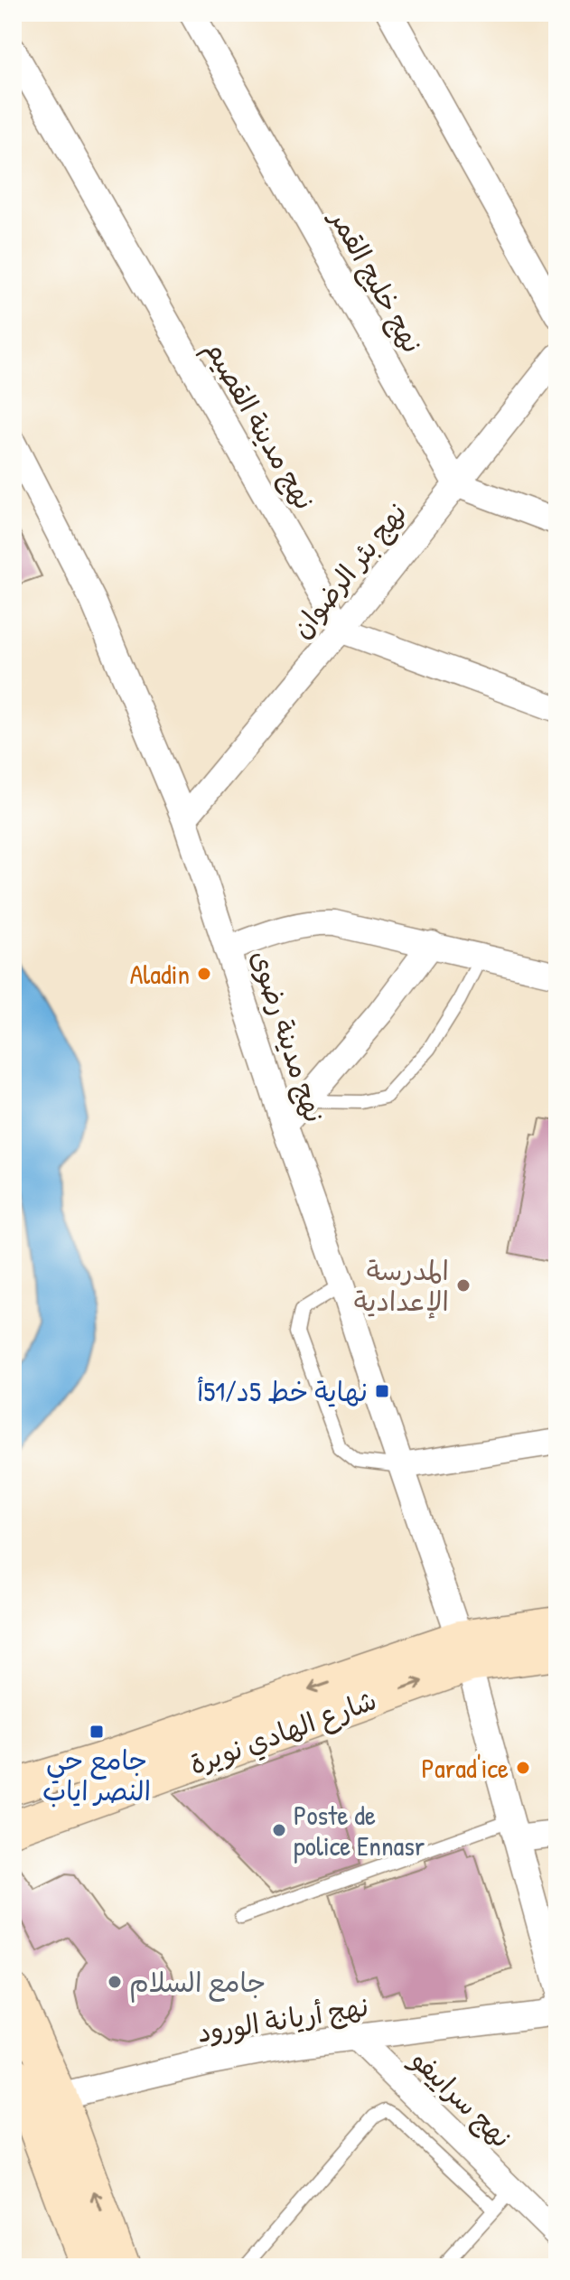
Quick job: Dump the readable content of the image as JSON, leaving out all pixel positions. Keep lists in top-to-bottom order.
{
  "streets": {
    "main road": ["شارع الهادي نويرة"],
    "street": [
      "نهج خليج القمر",
      "نهج مدينة القصيم",
      "نهج بئر الرضوان",
      "نهج مدينة رضوى",
      "نهج أريانة الورود",
      "نهج سراييفو"
    ]
  },
  "crossings": [
    ["نهج خليج القمر", "نهج بئر الرضوان"],
    ["نهج مدينة القصيم", "نهج بئر الرضوان"],
    ["نهج بئر الرضوان", "نهج مدينة رضوى"],
    ["نهج مدينة رضوى", "شارع الهادي نويرة"],
    ["نهج مدينة رضوى", "نهج أريانة الورود"],
    ["شارع الهادي نويرة", "نهج أريانة الورود"],
    ["نهج أريانة الورود", "نهج سراييفو"]
  ],
  "places": {
    "other": [
      "Aladin",
      "المدرسة الإعدادية",
      "Parad'ice",
      "Poste de police Ennasr",
      "جامع السلام"
    ],
    "transit": ["نهاية خط 5د/51أ", "جامع حي النصر اياب"]
  }
}
